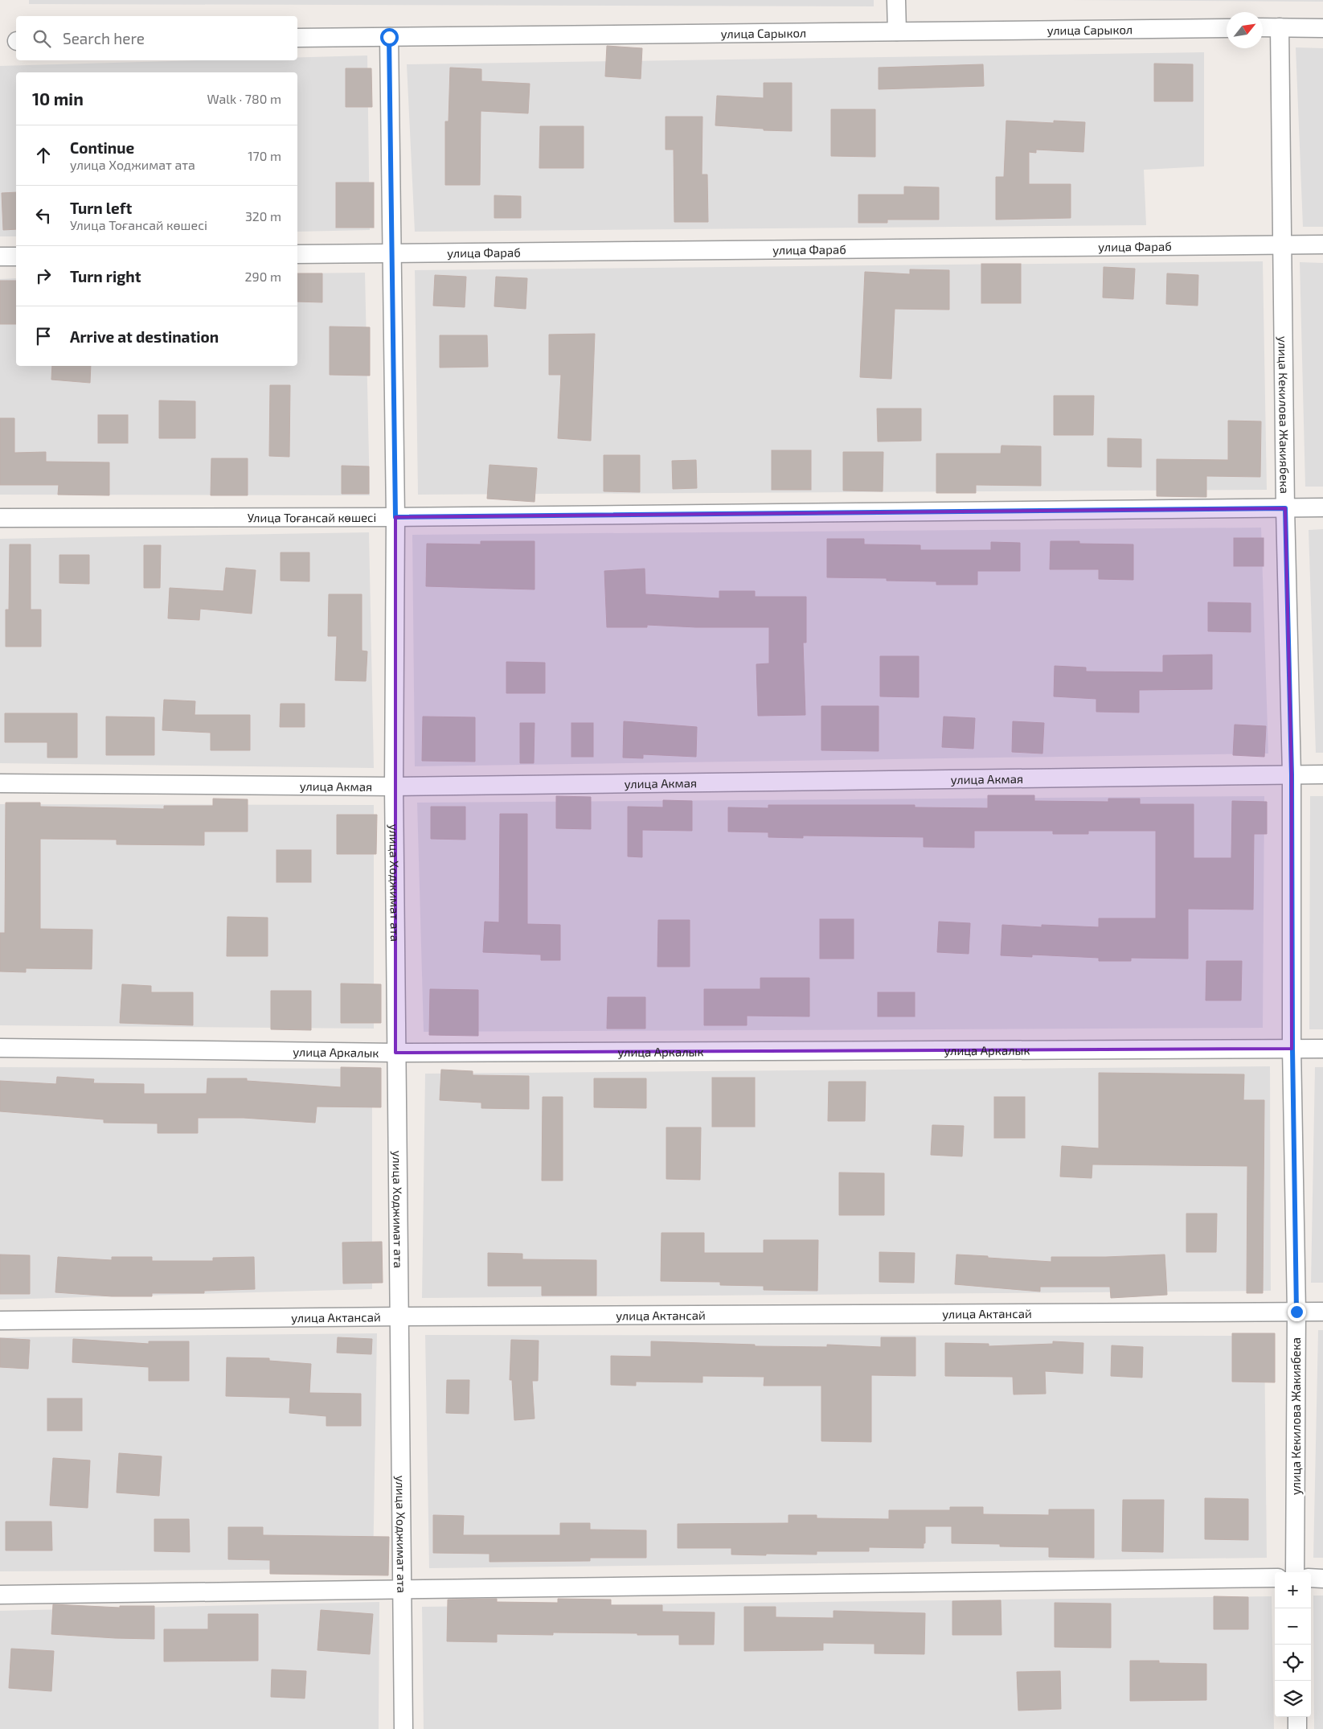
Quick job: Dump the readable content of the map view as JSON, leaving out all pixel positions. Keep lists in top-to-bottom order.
{
  "streets": {
    "street": [
      "улица Сарыкол",
      "улица Фараб",
      "улица Кекилова Жакиябека",
      "Улица Тоғансай көшесі",
      "улица Акмая",
      "улица Ходжимат ата",
      "улица Аркалык",
      "улица Актансай"
    ]
  },
  "crossings": [
    ["улица Сарыкол", "улица Ходжимат ата"],
    ["улица Фараб", "улица Кекилова Жакиябека"],
    ["улица Фараб", "улица Ходжимат ата"],
    ["улица Кекилова Жакиябека", "Улица Тоғансай көшесі"],
    ["улица Кекилова Жакиябека", "улица Акмая"],
    ["улица Кекилова Жакиябека", "улица Аркалык"],
    ["улица Кекилова Жакиябека", "улица Актансай"],
    ["Улица Тоғансай көшесі", "улица Ходжимат ата"],
    ["улица Акмая", "улица Ходжимат ата"],
    ["улица Ходжимат ата", "улица Аркалык"],
    ["улица Ходжимат ата", "улица Актансай"]
  ],
  "north": "top right",
  "page": {
    "search": "Search here",
    "heading": ["10 min", "Walk · 780 m"],
    "list": [
      ["Continue", "улица Ходжимат ата", "170 m"],
      ["Turn left", "Улица Тоғансай көшесі", "320 m"],
      ["Turn right", "290 m"],
      "Arrive at destination"
    ],
    "map_buttons": ["+", "−"]
  }
}
